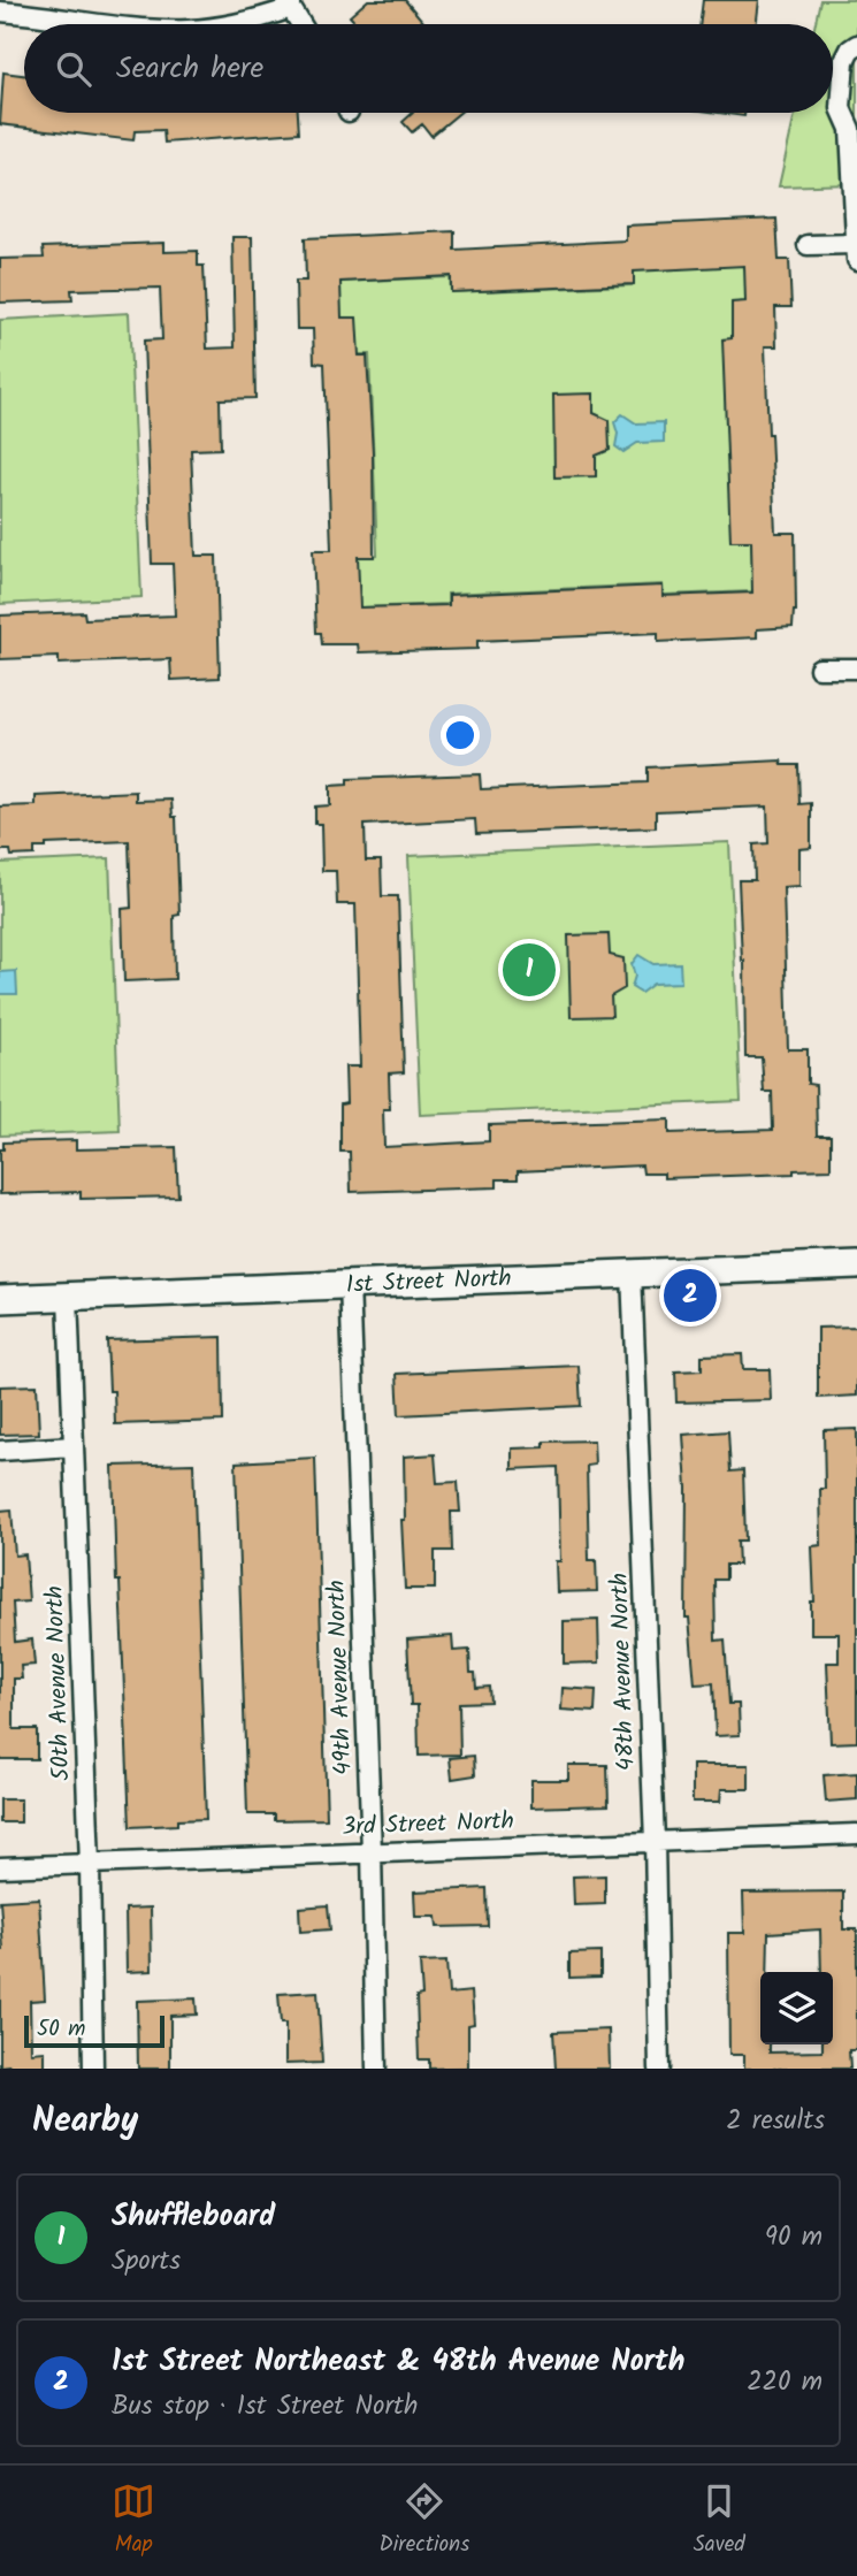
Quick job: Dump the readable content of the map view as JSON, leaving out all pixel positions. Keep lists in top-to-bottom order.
{
  "streets": {
    "street": [
      "1st Street North",
      "48th Avenue North",
      "49th Avenue North",
      "50th Avenue North",
      "3rd Street North"
    ]
  },
  "crossings": [
    ["1st Street North", "48th Avenue North"],
    ["1st Street North", "49th Avenue North"],
    ["1st Street North", "50th Avenue North"],
    ["48th Avenue North", "3rd Street North"],
    ["49th Avenue North", "3rd Street North"],
    ["50th Avenue North", "3rd Street North"]
  ],
  "scale_bar": "50 m",
  "page": {
    "search": "Search here",
    "pins": ["1", "2"],
    "scale": "50 m",
    "heading": ["Nearby", "2 results"],
    "list": [
      {
        "mark": "1",
        "name": "Shuffleboard",
        "note": "Sports",
        "value": "90 m"
      },
      {
        "mark": "2",
        "name": "1st Street Northeast & 48th Avenue North",
        "note": "Bus stop · 1st Street North",
        "value": "220 m"
      }
    ],
    "nav": ["Map", "Directions", "Saved"]
  }
}
